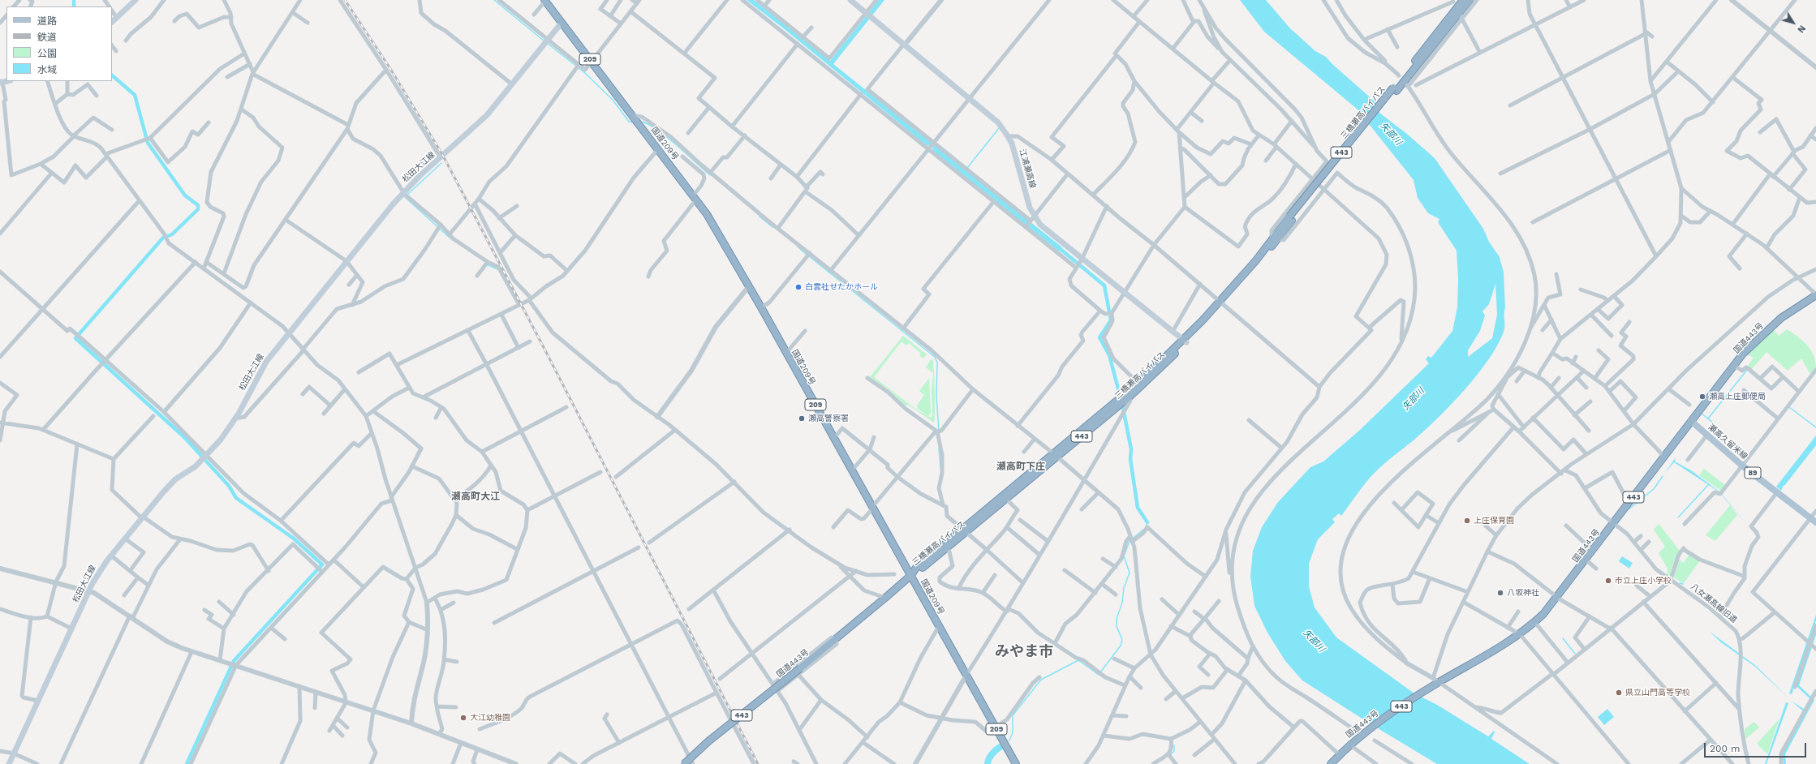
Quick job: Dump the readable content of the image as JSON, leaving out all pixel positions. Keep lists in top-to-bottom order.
{
  "streets": {
    "highway": [
      "209",
      "三橋瀬高バイパス",
      "国道209号",
      "443",
      "国道443号"
    ],
    "main road": [
      "松田大江線",
      "江浦瀬高線",
      "瀬高久留米線",
      "89"
    ],
    "street": ["八女瀬高線旧道"]
  },
  "crossings": [
    ["三橋瀬高バイパス", "国道209号"],
    ["三橋瀬高バイパス", "江浦瀬高線"],
    ["三橋瀬高バイパス", "国道443号"],
    ["国道209号", "松田大江線"],
    ["国道209号", "国道443号"],
    ["国道443号", "瀬高久留米線"],
    ["国道443号", "八女瀬高線旧道"]
  ],
  "districts": ["瀬高町下庄", "瀬高町大江", "みやま市"],
  "water": ["矢部川"],
  "places": [
    "白雲社せたかホール",
    "瀬高上庄郵便局",
    "瀬高警察署",
    "上庄保育園",
    "市立上庄小学校",
    "八坂神社",
    "県立山門高等学校",
    "大江幼稚園"
  ],
  "legend": [
    "道路",
    "鉄道",
    "公園",
    "水域"
  ],
  "scale_bar": "200 m",
  "north": "bottom right"
}
